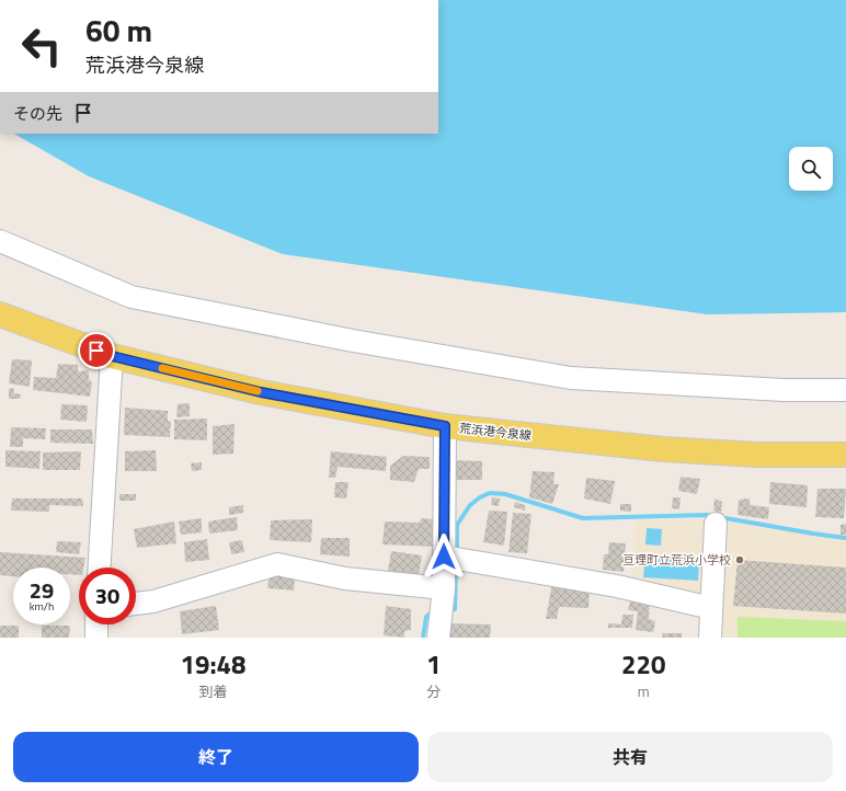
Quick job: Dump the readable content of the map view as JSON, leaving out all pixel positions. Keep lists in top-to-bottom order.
{
  "streets": {
    "main road": ["荒浜港今泉線"]
  },
  "places": ["亘理町立荒浜小学校"],
  "page": {
    "turn": ["60 m", "荒浜港今泉線"],
    "then": "その先",
    "speed": "29 km/h",
    "limit": "30",
    "eta": [
      "19:48",
      "到着",
      "1",
      "分",
      "220",
      "m"
    ],
    "buttons": ["終了", "共有"]
  }
}
